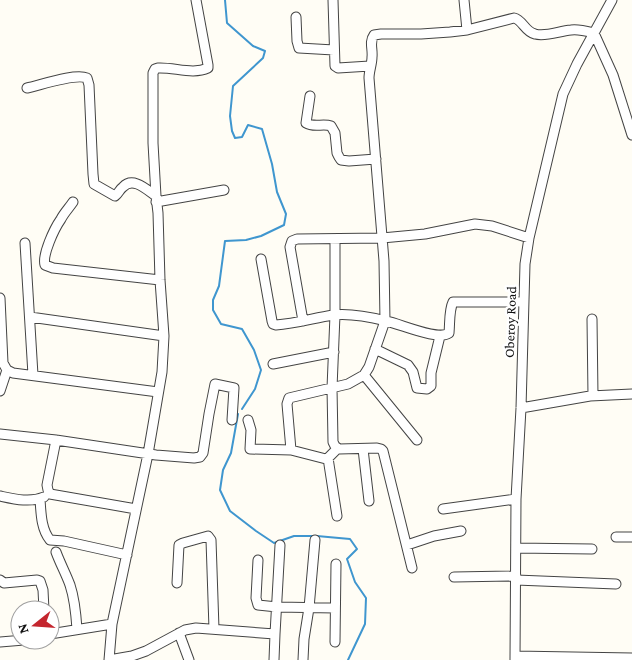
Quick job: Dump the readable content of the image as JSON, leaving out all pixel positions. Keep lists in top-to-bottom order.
{
  "streets": {
    "street": ["Oberoy Road"]
  },
  "north": "left"
}
